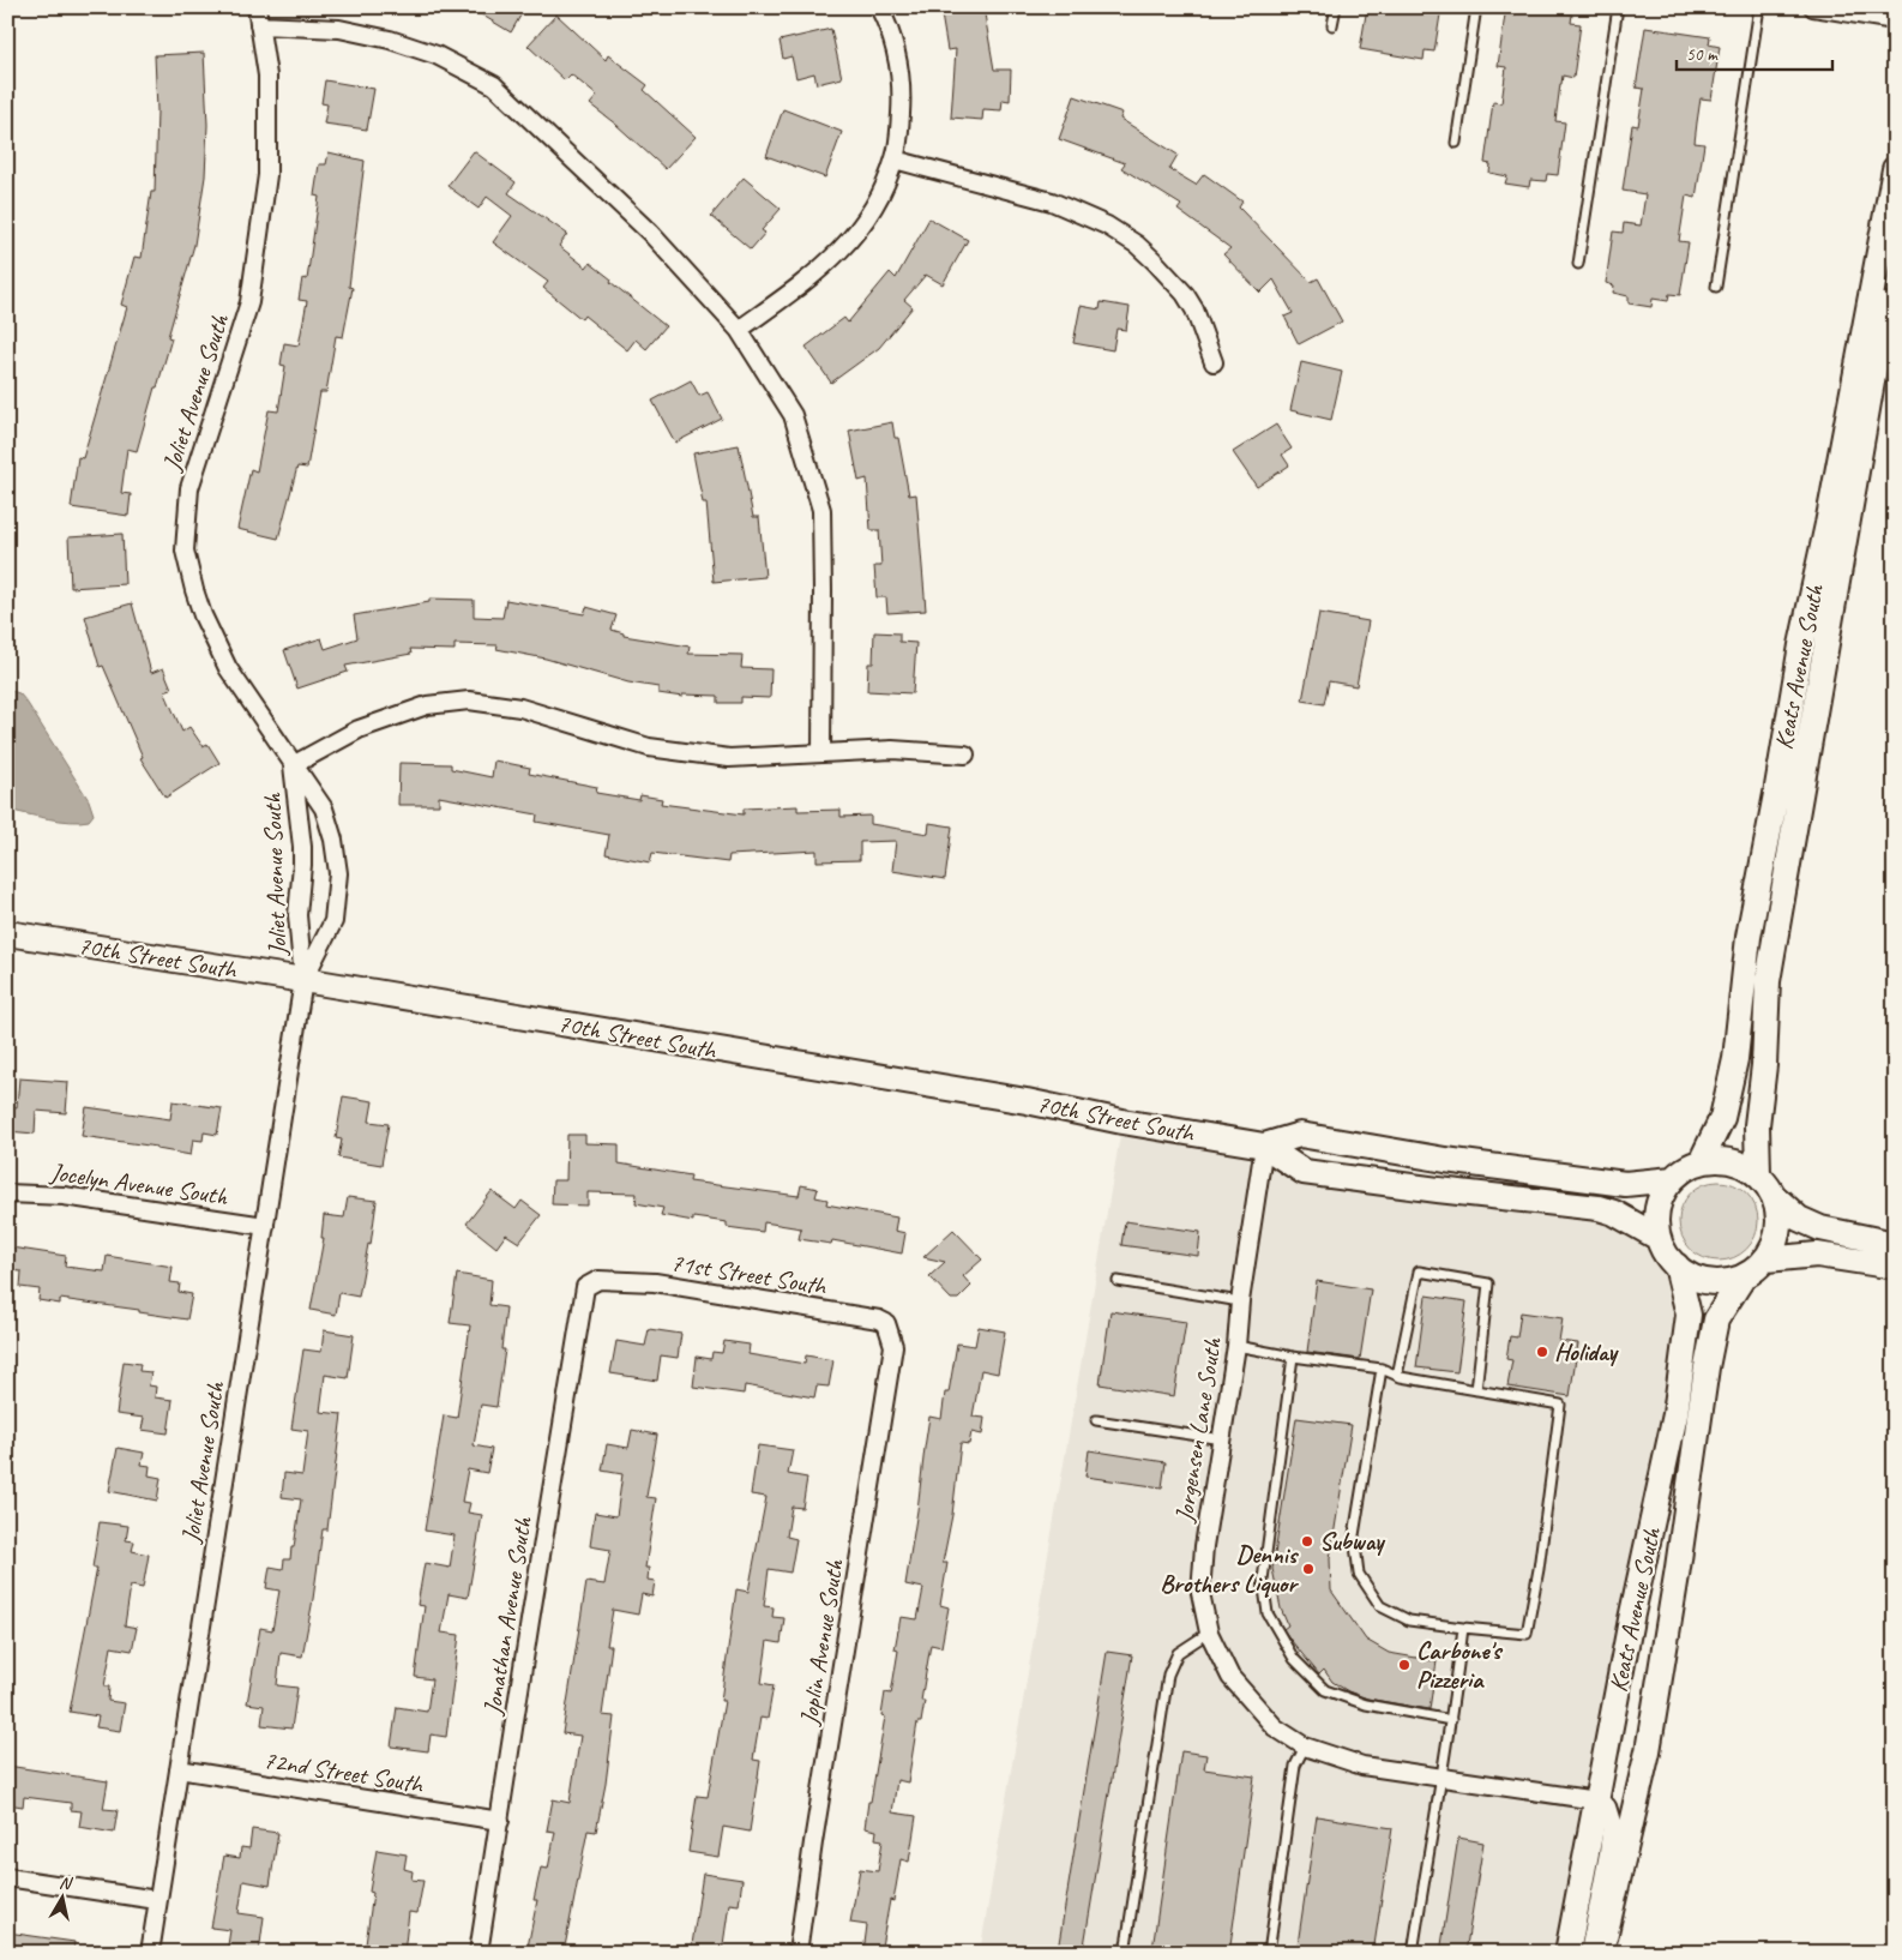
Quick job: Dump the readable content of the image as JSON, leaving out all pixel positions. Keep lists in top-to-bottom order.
{
  "streets": {
    "main road": ["Keats Avenue South", "70th Street South"],
    "street": [
      "Joliet Avenue South",
      "Jocelyn Avenue South",
      "71st Street South",
      "Jorgensen Lane South",
      "Jonathan Avenue South",
      "Joplin Avenue South",
      "72nd Street South"
    ]
  },
  "crossings": [
    ["Joliet Avenue South", "70th Street South"],
    ["Joliet Avenue South", "Jocelyn Avenue South"],
    ["Joliet Avenue South", "72nd Street South"],
    ["Keats Avenue South", "70th Street South"],
    ["Keats Avenue South", "Jorgensen Lane South"],
    ["70th Street South", "Jorgensen Lane South"],
    ["71st Street South", "Jonathan Avenue South"],
    ["71st Street South", "Joplin Avenue South"],
    ["Jonathan Avenue South", "72nd Street South"]
  ],
  "places": [
    "Holiday",
    "Subway",
    "Dennis Brothers Liquor",
    "Carbone's Pizzeria"
  ],
  "scale_bar": "50 m",
  "north": "top"
}
